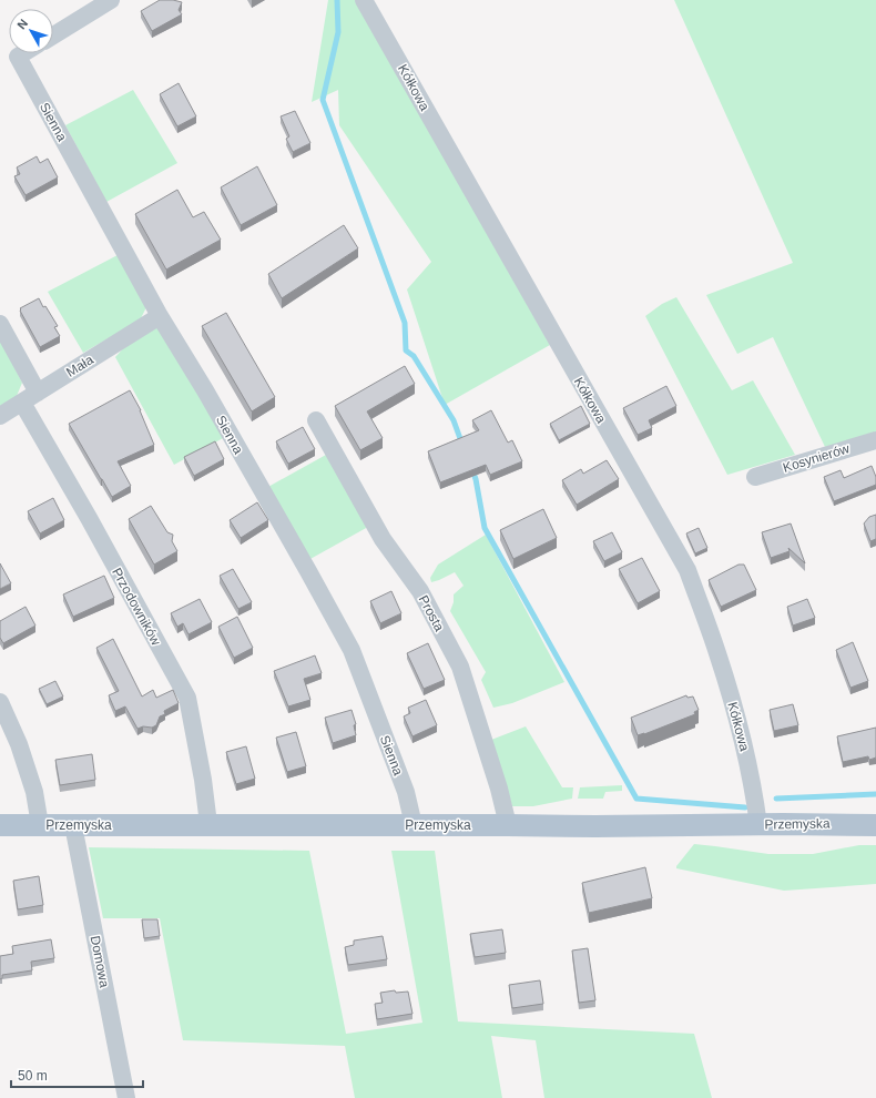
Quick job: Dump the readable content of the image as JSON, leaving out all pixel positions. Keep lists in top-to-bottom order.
{
  "streets": {
    "main road": ["Przemyska"],
    "street": [
      "Kółkowa",
      "Sienna",
      "Mała",
      "Kosynierów",
      "Przodowników",
      "Prosta",
      "Domowa"
    ]
  },
  "crossings": [
    ["Kółkowa", "Przemyska"],
    ["Sienna", "Mała"],
    ["Sienna", "Przemyska"],
    ["Mała", "Przodowników"],
    ["Przodowników", "Przemyska"],
    ["Prosta", "Przemyska"],
    ["Przemyska", "Domowa"]
  ],
  "scale_bar": "50 m",
  "north": "top left"
}
